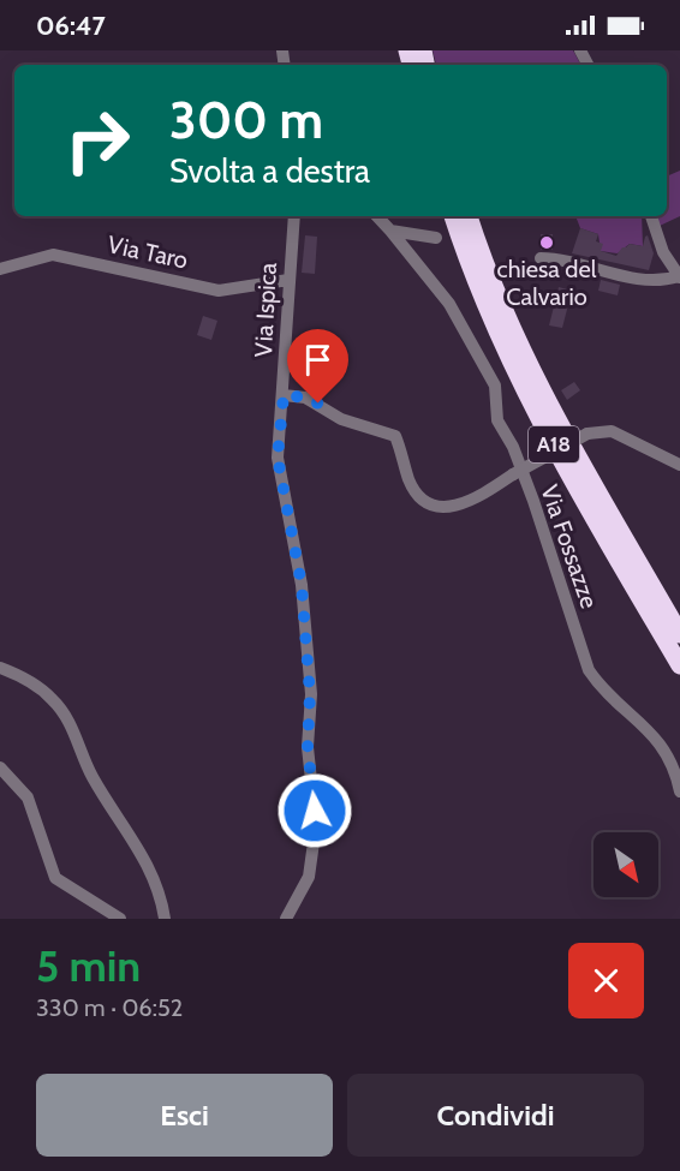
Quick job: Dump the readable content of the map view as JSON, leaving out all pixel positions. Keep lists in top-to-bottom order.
{
  "streets": {
    "highway": ["A18"],
    "street": ["Via Taro", "Via Ispica", "Via Fossazze"]
  },
  "crossings": [
    ["Via Taro", "Via Ispica"]
  ],
  "places": ["chiesa del Calvario"],
  "north": "bottom right",
  "page": {
    "status": "06:47",
    "turn": ["300 m", "Svolta a destra"],
    "heading": ["5 min", "330 m · 06:52"],
    "buttons": ["Esci", "Condividi"]
  }
}
